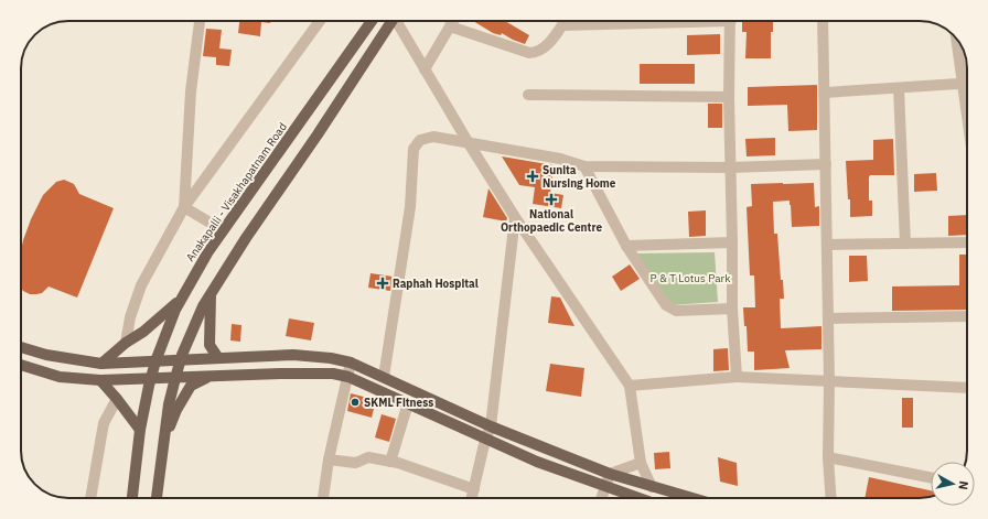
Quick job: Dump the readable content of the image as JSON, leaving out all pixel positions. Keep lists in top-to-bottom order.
{
  "streets": {
    "main road": ["Anakapalli - Visakhapatnam Road"]
  },
  "parks": ["P & T Lotus Park"],
  "places": {
    "health": ["Sunita Nursing Home", "National Orthopaedic Centre", "Raphah Hospital"],
    "other": ["SKML Fitness"]
  },
  "north": "right"
}
